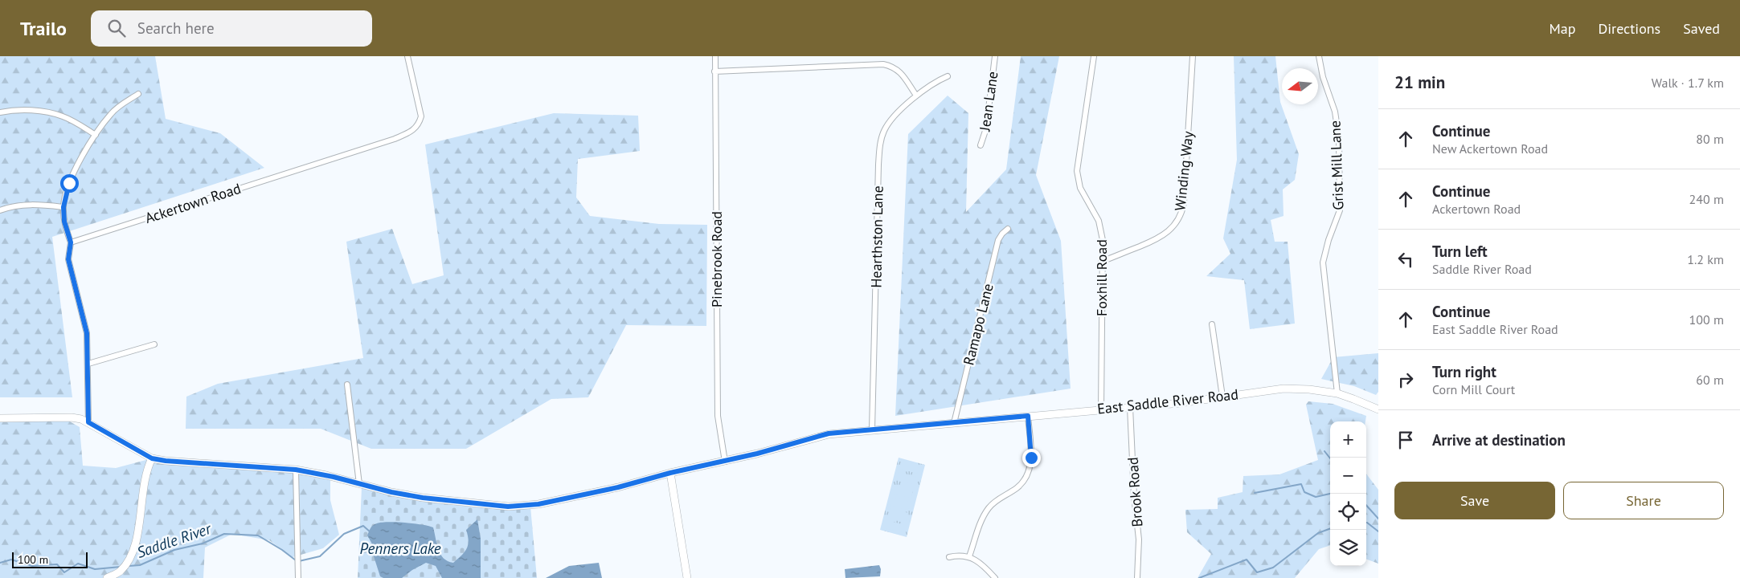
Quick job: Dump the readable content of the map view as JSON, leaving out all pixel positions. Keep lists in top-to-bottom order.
{
  "streets": {
    "main road": ["East Saddle River Road"],
    "street": [
      "Jean Lane",
      "Grist Mill Lane",
      "Winding Way",
      "Ackertown Road",
      "Hearthston Lane",
      "Pinebrook Road",
      "Foxhill Road",
      "Ramapo Lane",
      "Brook Road"
    ]
  },
  "crossings": [
    ["Grist Mill Lane", "East Saddle River Road"],
    ["Winding Way", "Foxhill Road"],
    ["Hearthston Lane", "East Saddle River Road"],
    ["Pinebrook Road", "East Saddle River Road"],
    ["Foxhill Road", "East Saddle River Road"],
    ["Ramapo Lane", "East Saddle River Road"],
    ["East Saddle River Road", "Brook Road"]
  ],
  "water": ["Saddle River", "Penners Lake"],
  "scale_bar": "100 m",
  "north": "left",
  "page": {
    "header": "Trailo",
    "search": "Search here",
    "nav": ["Map", "Directions", "Saved"],
    "heading": ["21 min", "Walk · 1.7 km"],
    "list": [
      ["Continue", "New Ackertown Road", "80 m"],
      ["Continue", "Ackertown Road", "240 m"],
      ["Turn left", "Saddle River Road", "1.2 km"],
      ["Continue", "East Saddle River Road", "100 m"],
      ["Turn right", "Corn Mill Court", "60 m"],
      "Arrive at destination"
    ],
    "map_buttons": ["+", "−"],
    "buttons": ["Save", "Share"],
    "scale": "100 m"
  }
}
